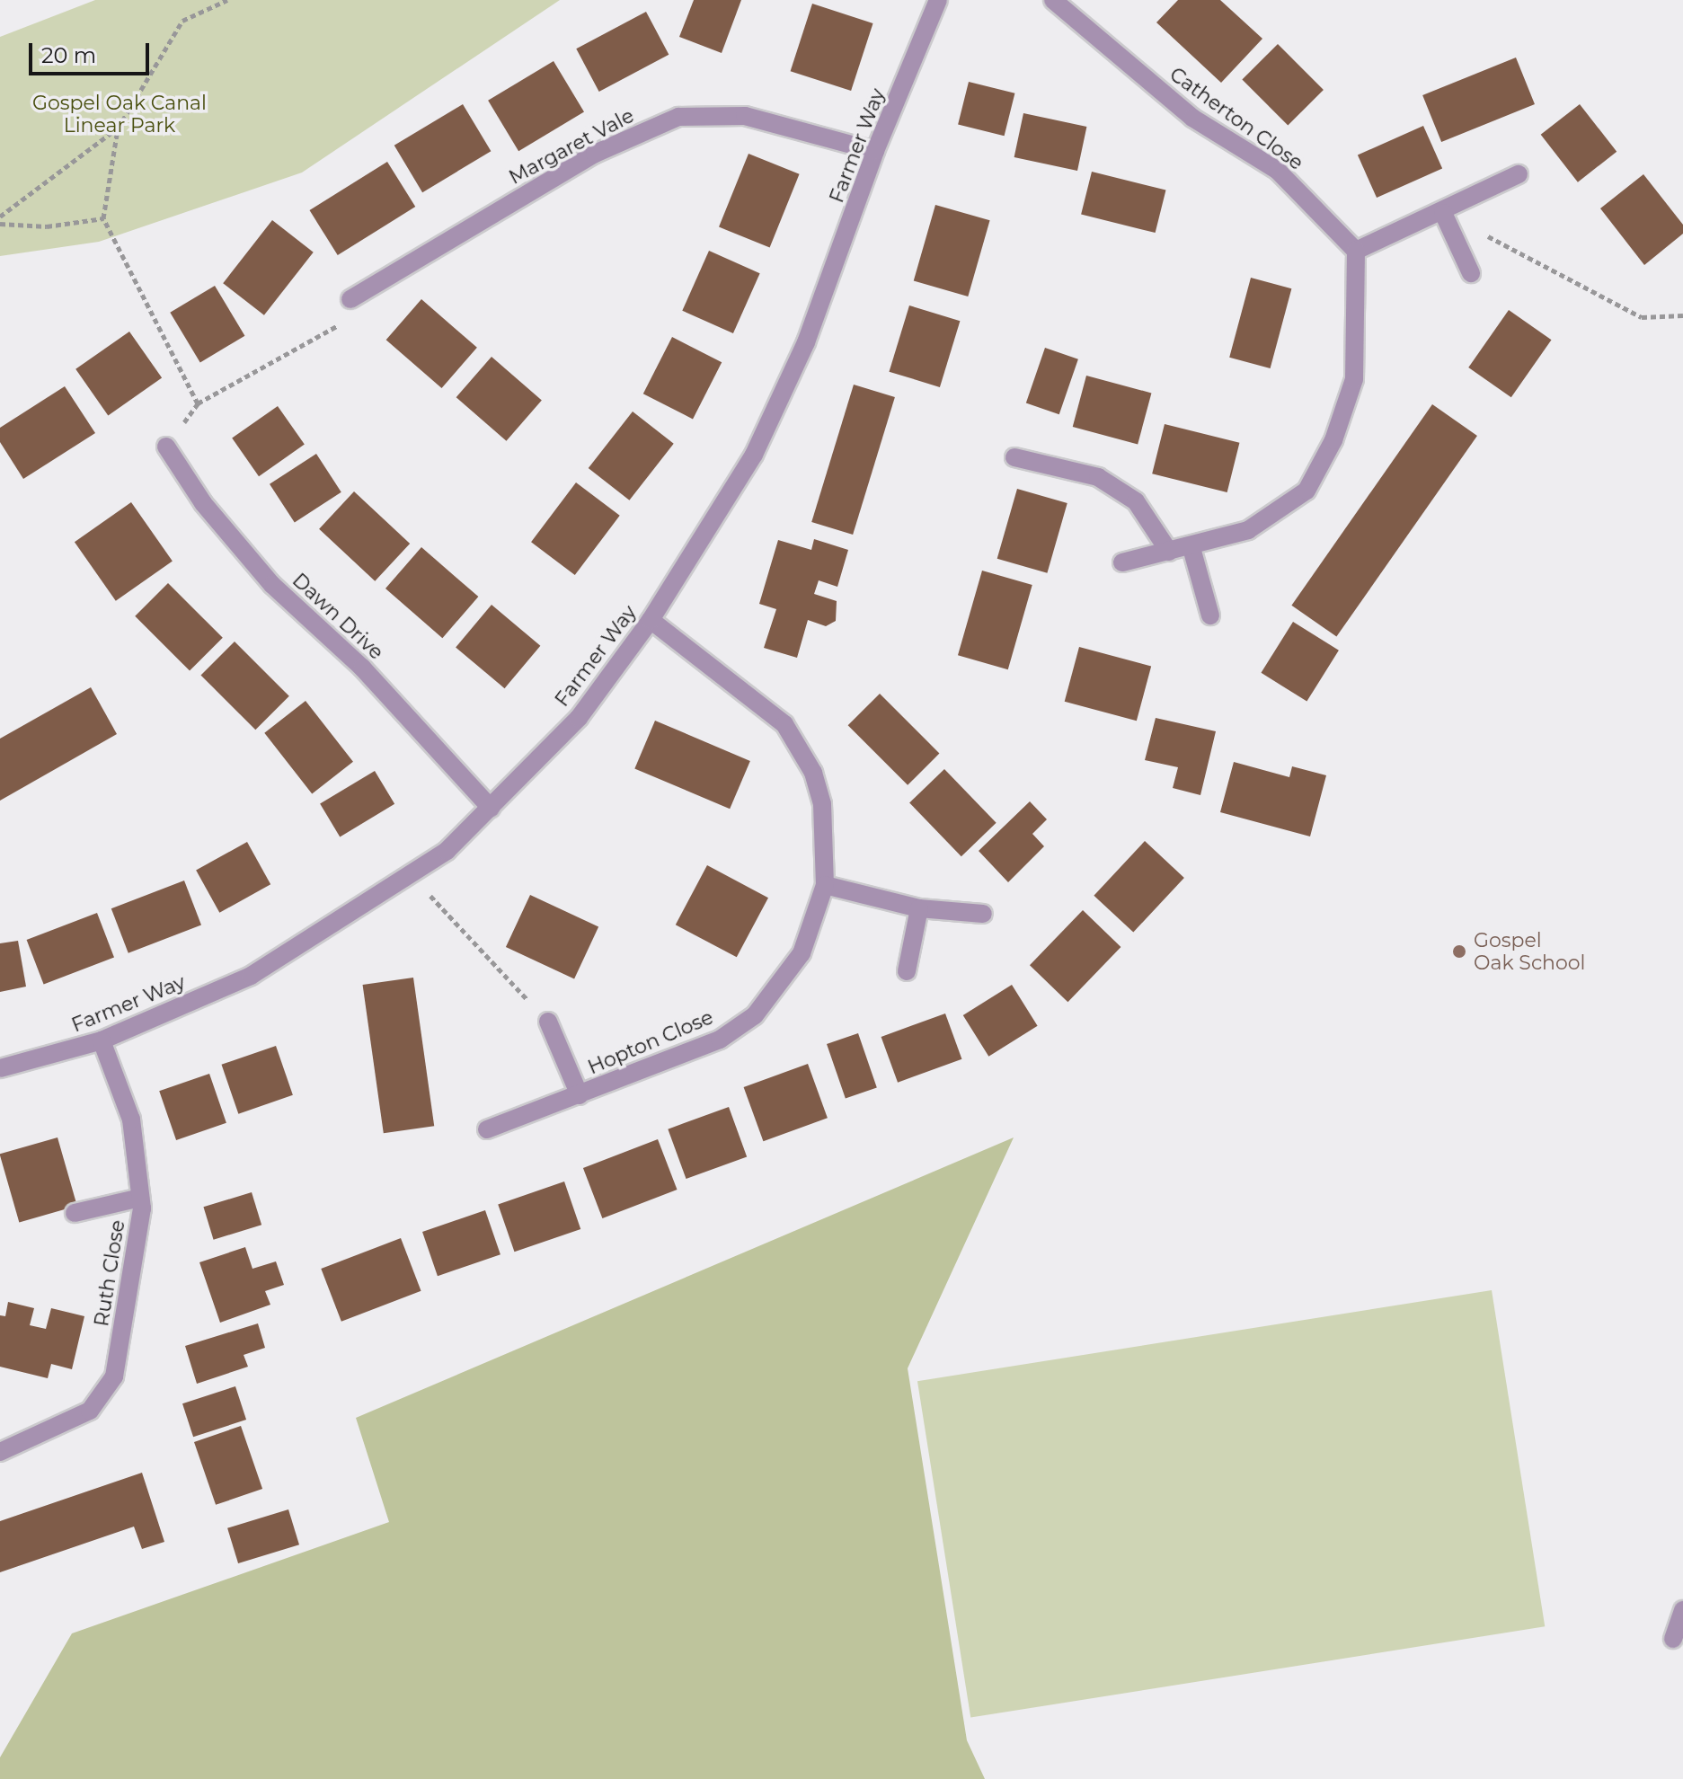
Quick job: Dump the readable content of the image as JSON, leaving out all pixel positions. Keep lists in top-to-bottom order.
{
  "streets": {
    "street": [
      "Catherton Close",
      "Farmer Way",
      "Margaret Vale",
      "Dawn Drive",
      "Hopton Close",
      "Ruth Close"
    ]
  },
  "crossings": [
    ["Farmer Way", "Margaret Vale"],
    ["Farmer Way", "Dawn Drive"],
    ["Farmer Way", "Hopton Close"],
    ["Farmer Way", "Ruth Close"]
  ],
  "parks": ["Gospel Oak Canal Linear Park"],
  "places": ["Gospel Oak School"],
  "scale_bar": "20 m"
}
